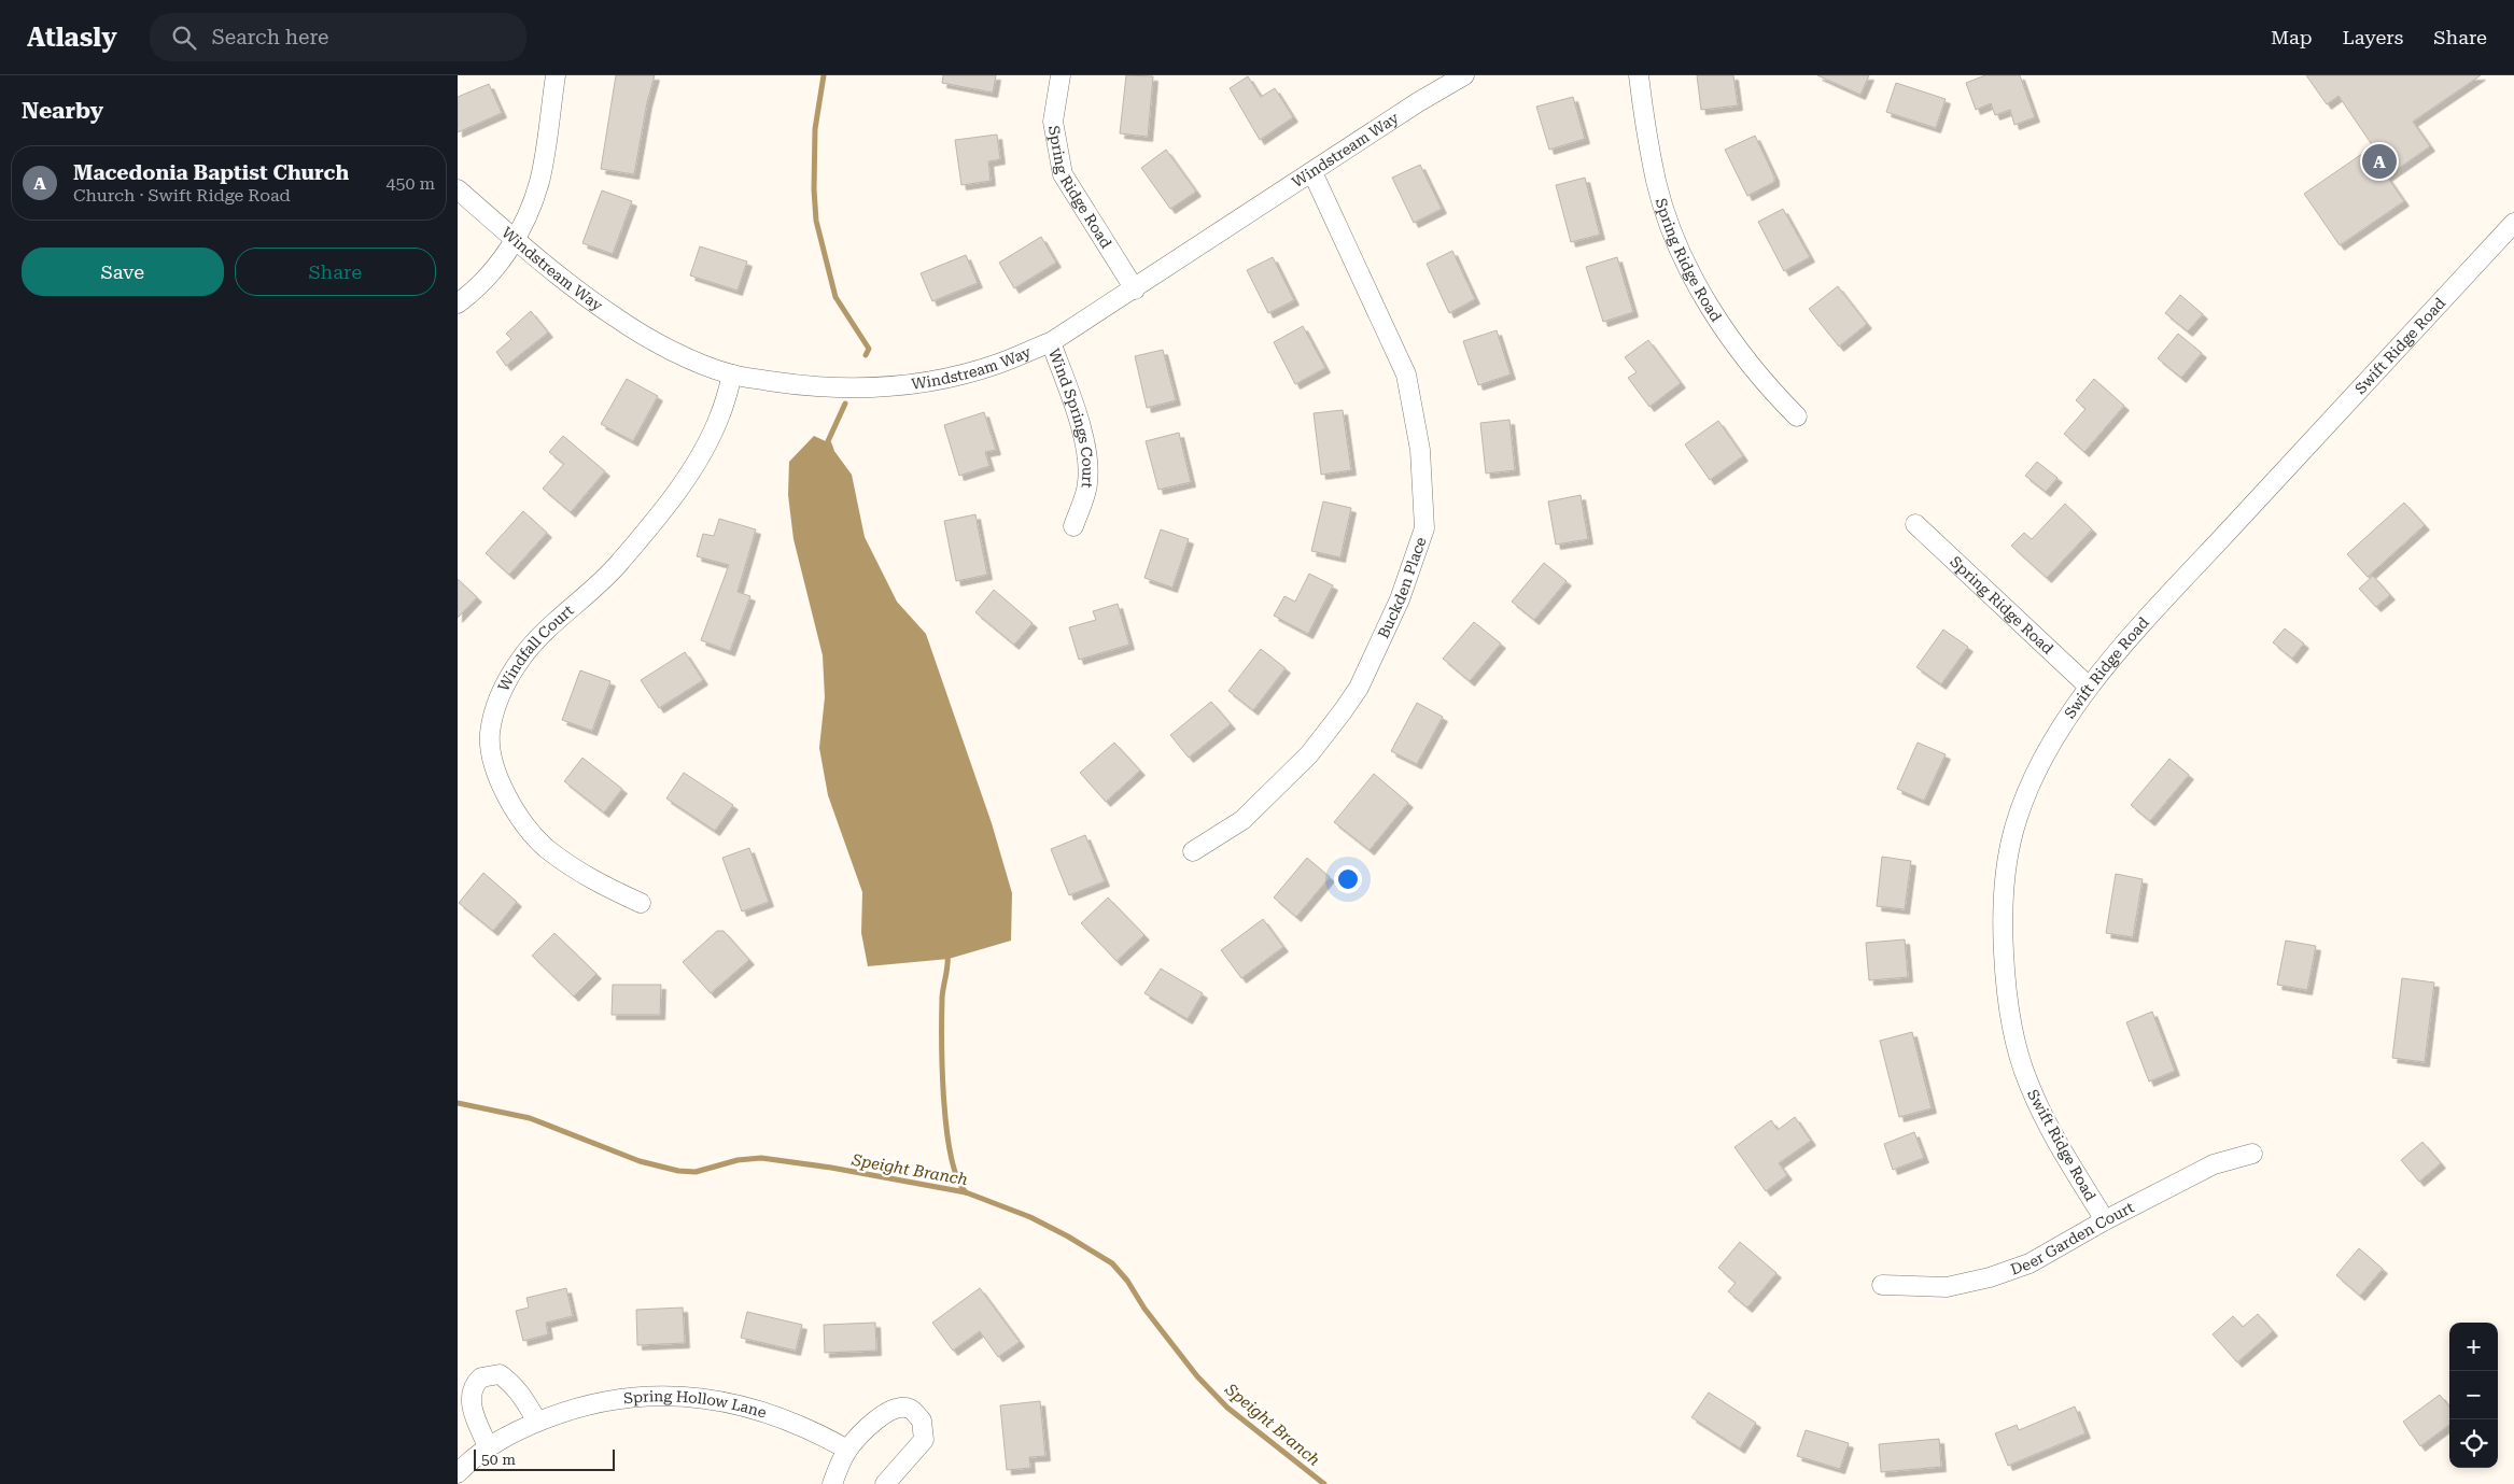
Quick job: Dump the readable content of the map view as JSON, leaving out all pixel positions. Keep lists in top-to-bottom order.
{
  "streets": {
    "street": [
      "Windstream Way",
      "Spring Ridge Road",
      "Swift Ridge Road",
      "Wind Springs Court",
      "Buckden Place",
      "Windfall Court",
      "Deer Garden Court",
      "Spring Hollow Lane"
    ]
  },
  "crossings": [
    ["Windstream Way", "Spring Ridge Road"],
    ["Windstream Way", "Wind Springs Court"],
    ["Windstream Way", "Buckden Place"],
    ["Windstream Way", "Windfall Court"],
    ["Spring Ridge Road", "Swift Ridge Road"],
    ["Swift Ridge Road", "Deer Garden Court"]
  ],
  "water": ["Speight Branch"],
  "scale_bar": "50 m",
  "page": {
    "header": "Atlasly",
    "search": "Search here",
    "nav": ["Map", "Layers", "Share"],
    "heading": "Nearby",
    "pins": "A",
    "list": [
      {
        "mark": "A",
        "name": "Macedonia Baptist Church",
        "note": "Church · Swift Ridge Road",
        "value": "450 m"
      }
    ],
    "buttons": ["Save", "Share"],
    "map_buttons": ["+", "−"],
    "scale": "50 m"
  }
}
